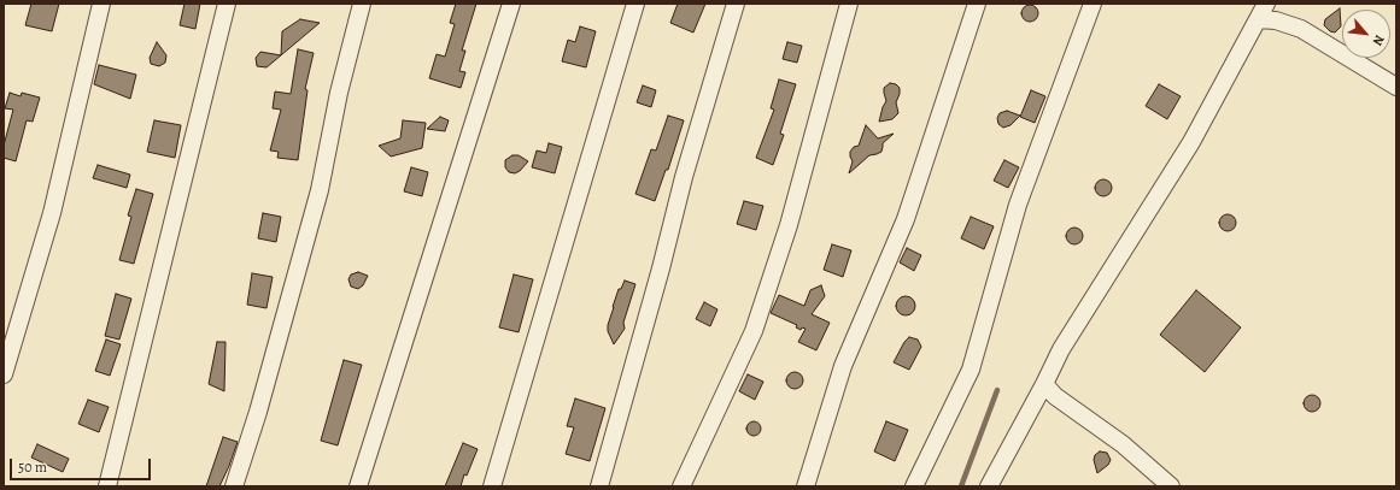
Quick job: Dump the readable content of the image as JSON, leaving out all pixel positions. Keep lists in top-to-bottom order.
{
  "scale_bar": "50 m",
  "north": "bottom right"
}
